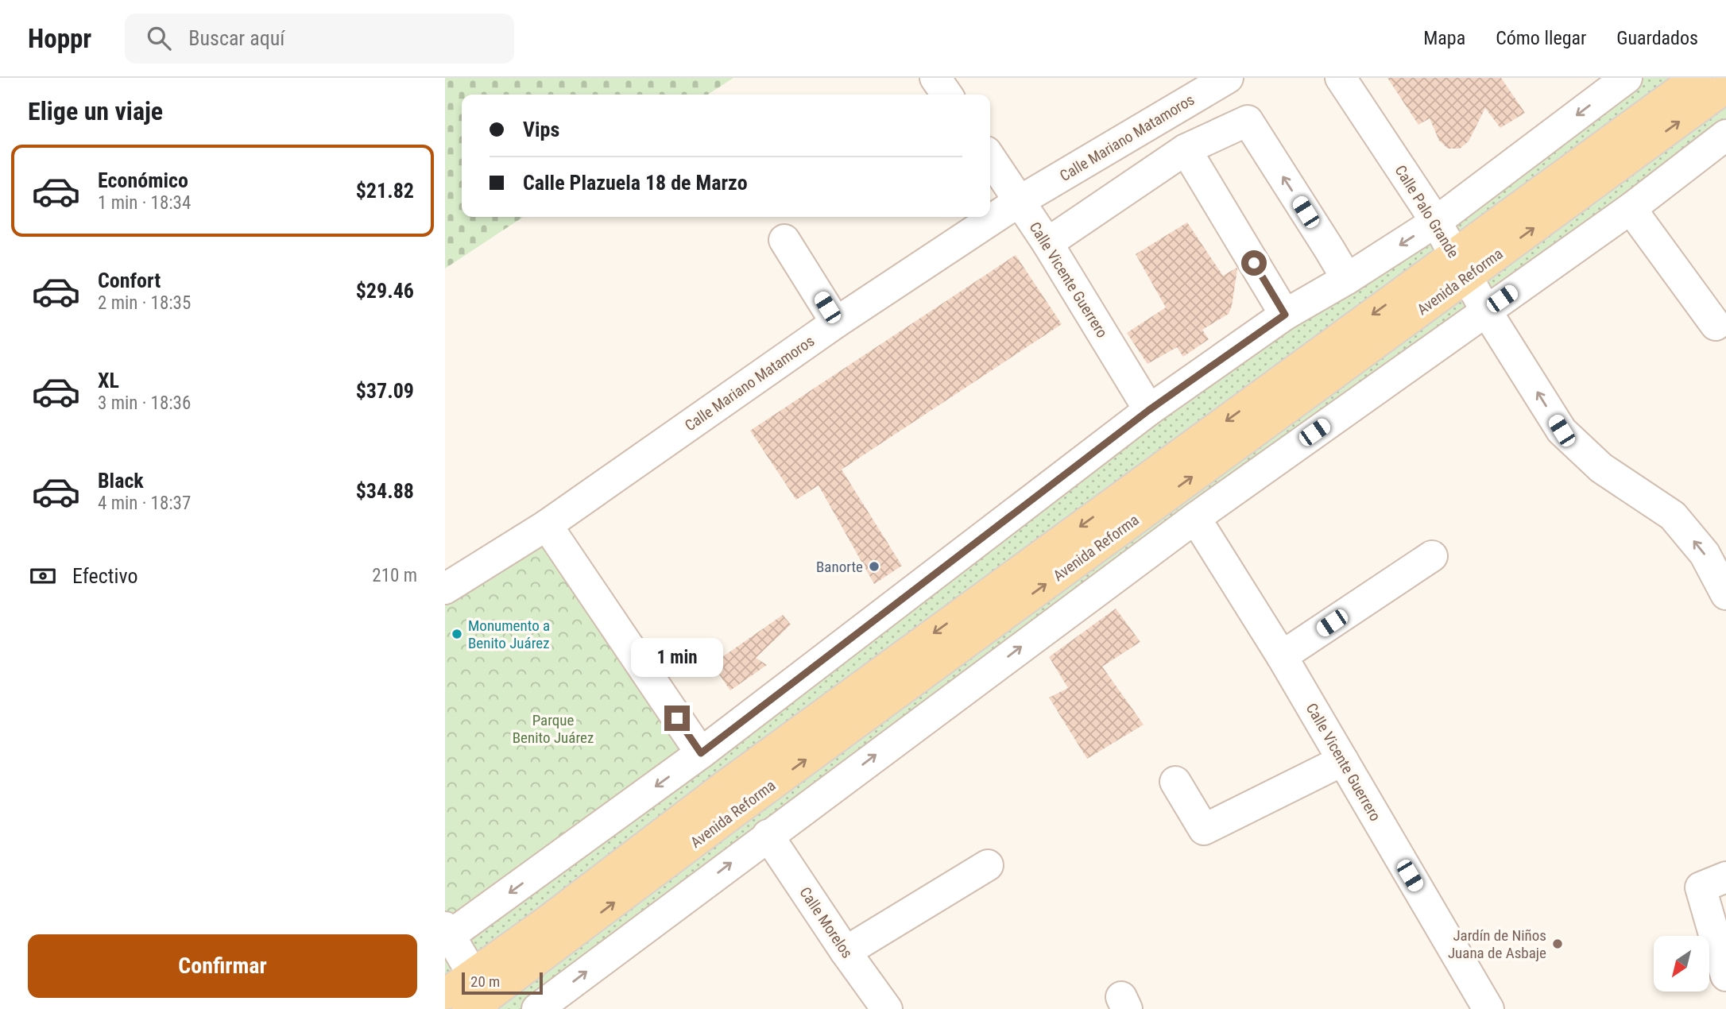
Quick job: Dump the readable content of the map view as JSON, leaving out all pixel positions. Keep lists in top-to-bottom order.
{
  "streets": {
    "main road": ["Avenida Reforma"],
    "street": [
      "Calle Mariano Matamoros",
      "Calle Palo Grande",
      "Calle Vicente Guerrero",
      "Calle Morelos"
    ]
  },
  "crossings": [
    ["Calle Mariano Matamoros", "Calle Vicente Guerrero"],
    ["Calle Palo Grande", "Avenida Reforma"]
  ],
  "parks": ["Parque Benito Juárez"],
  "places": ["Banorte", "Monumento a Benito Juárez", "Jardín de Niños Juana de Asbaje"],
  "scale_bar": "20 m",
  "north": "bottom left",
  "page": {
    "header": "Hoppr",
    "search": "Buscar aquí",
    "nav": ["Mapa", "Cómo llegar", "Guardados"],
    "heading": "Elige un viaje",
    "banner": ["Vips", "Calle Plazuela 18 de Marzo"],
    "list": [
      {
        "name": "Económico",
        "note": "1 min · 18:34",
        "value": "$21.82"
      },
      {
        "name": "Confort",
        "note": "2 min · 18:35",
        "value": "$29.46"
      },
      {
        "name": "XL",
        "note": "3 min · 18:36",
        "value": "$37.09"
      },
      {
        "name": "Black",
        "note": "4 min · 18:37",
        "value": "$34.88"
      }
    ],
    "pay": ["Efectivo", "210 m"],
    "bubble": "1 min",
    "buttons": "Confirmar",
    "scale": "20 m"
  }
}
